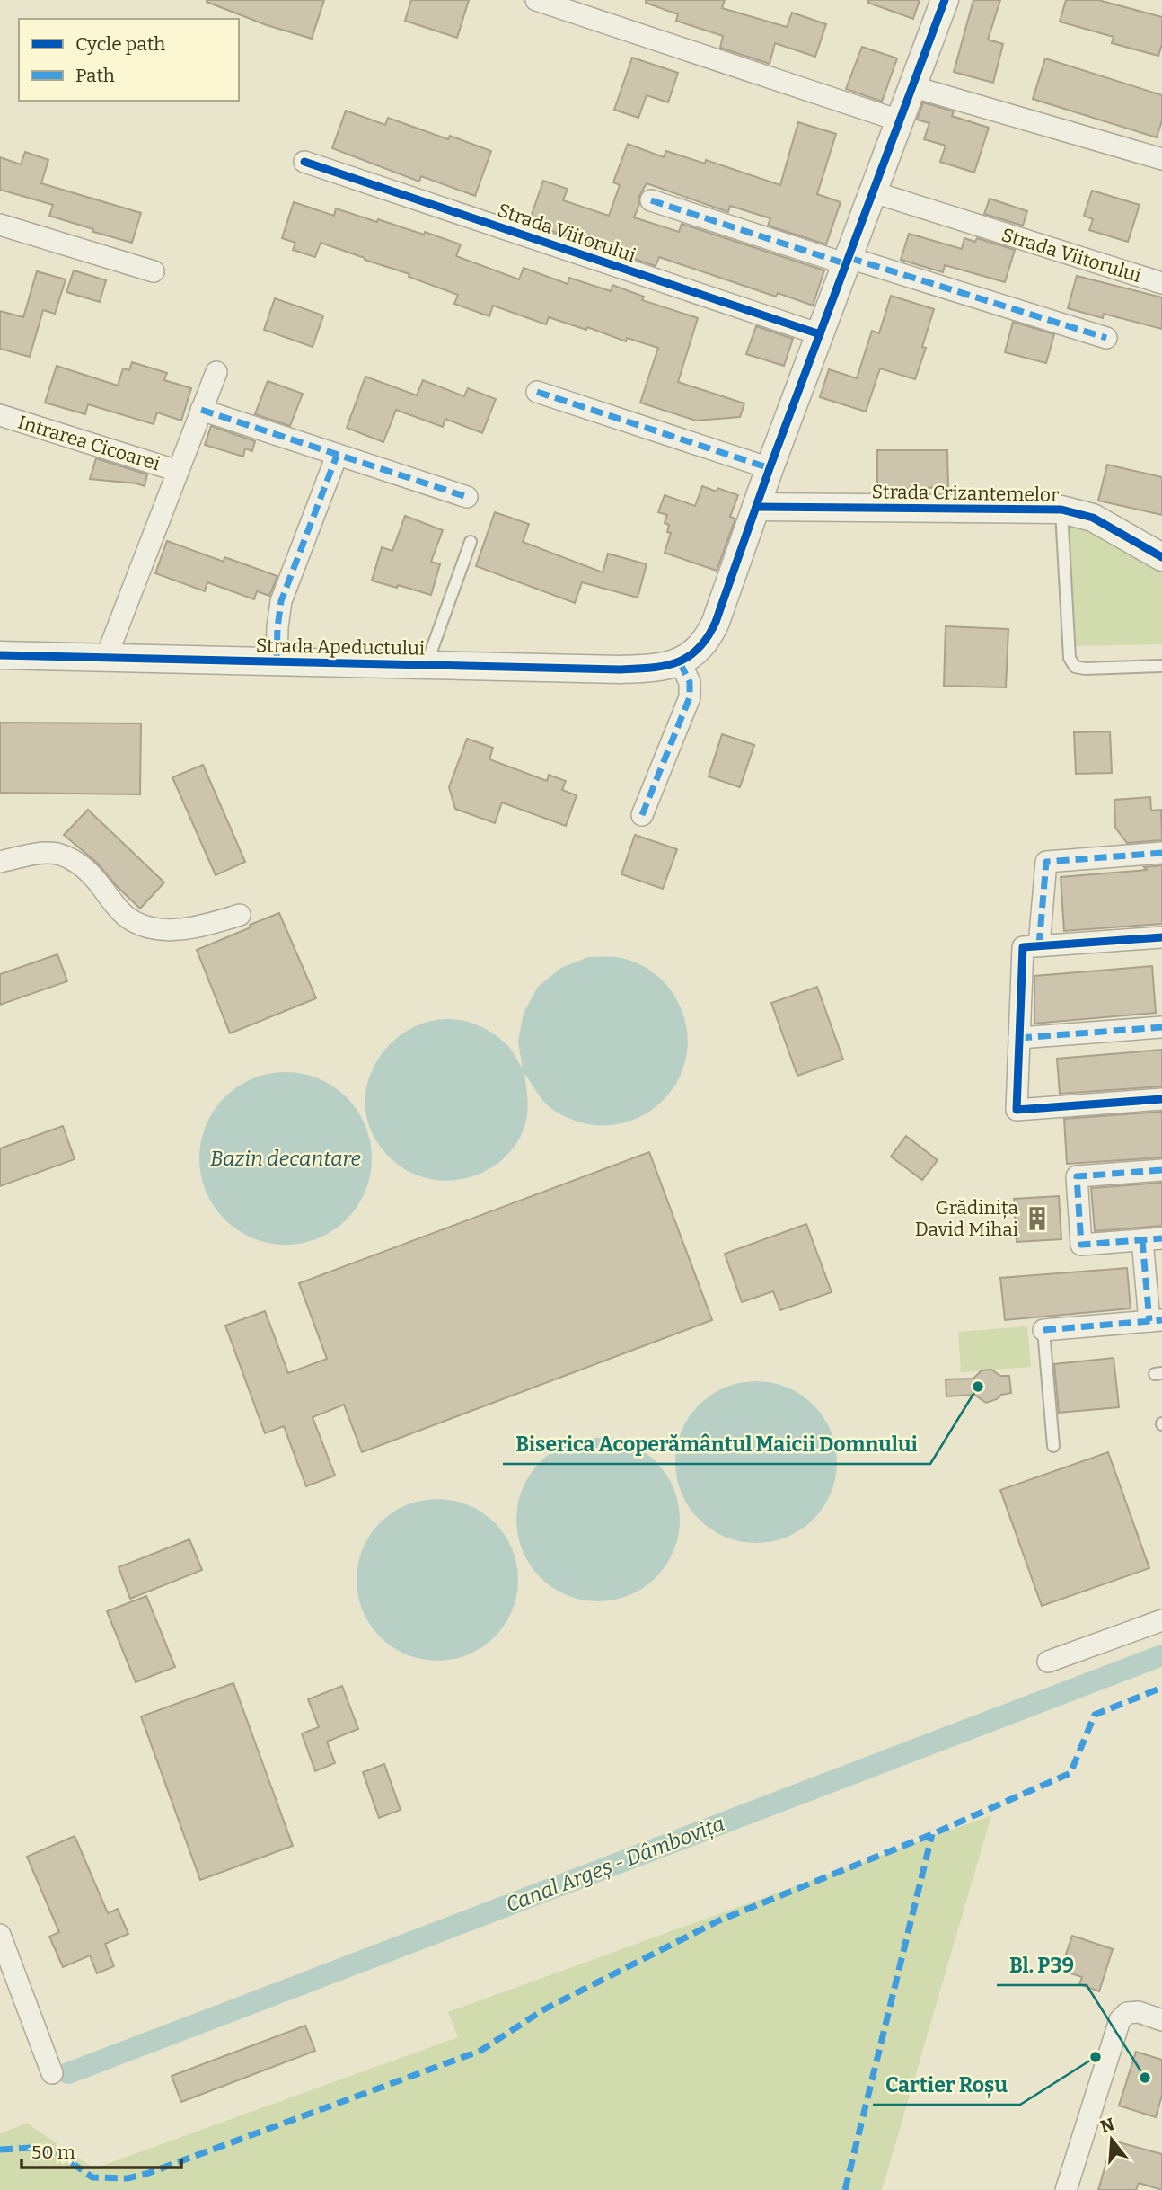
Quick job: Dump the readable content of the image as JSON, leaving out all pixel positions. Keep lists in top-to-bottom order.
{
  "streets": {
    "street": [
      "Strada Viitorului",
      "Intrarea Cicoarei",
      "Strada Crizantemelor",
      "Strada Apeductului"
    ]
  },
  "water": ["Bazin decantare", "Canal Argeș - Dâmbovița"],
  "places": {
    "building": ["Grădinița David Mihai"],
    "other": ["Biserica Acoperământul Maicii Domnului", "Cartier Roșu", "Bl. P39"]
  },
  "legend": ["Cycle path", "Path"],
  "scale_bar": "50 m",
  "north": "top"
}
